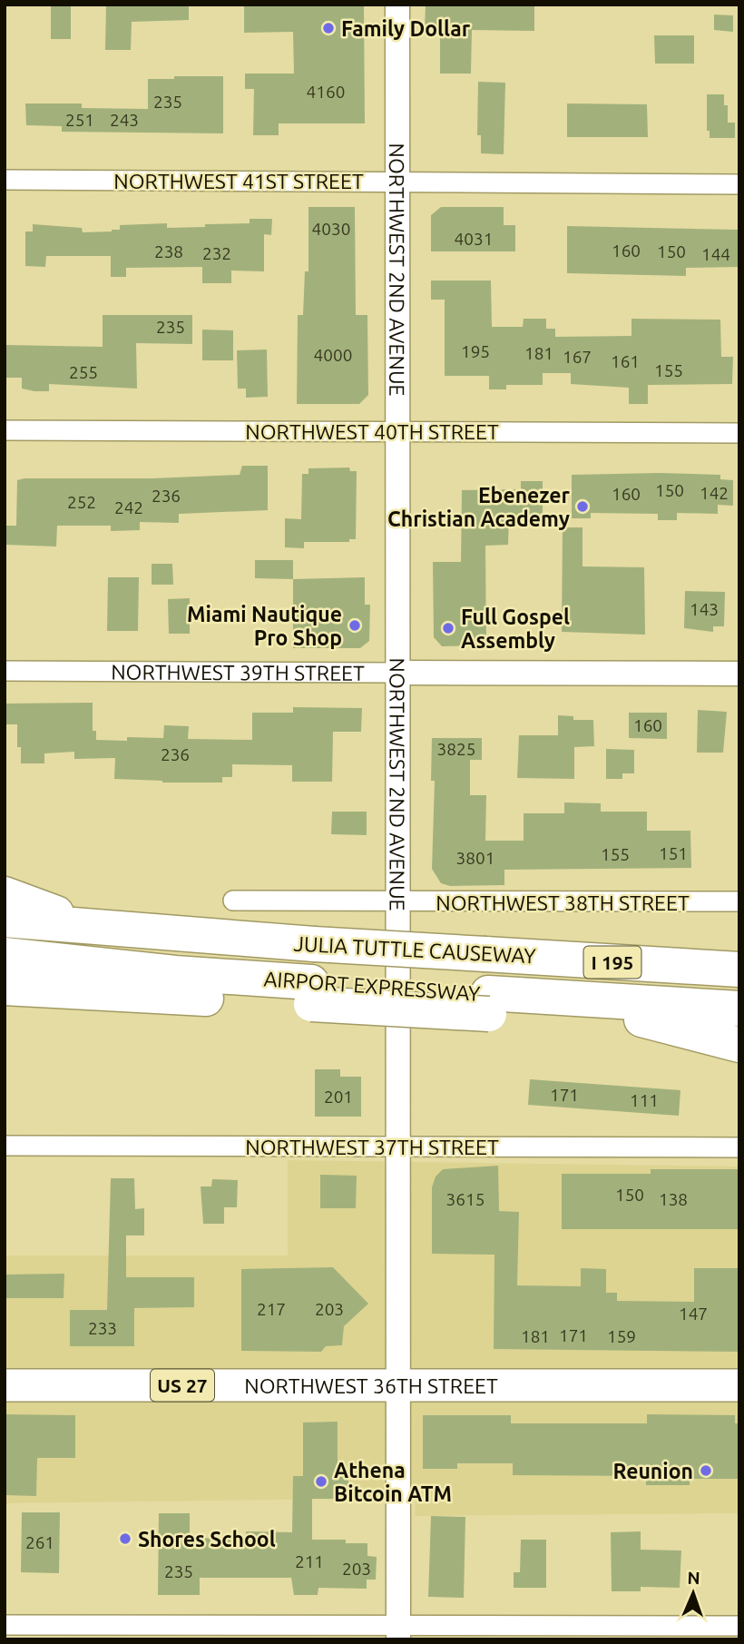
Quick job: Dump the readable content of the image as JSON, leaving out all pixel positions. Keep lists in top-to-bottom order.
{
  "streets": {
    "highway": ["JULIA TUTTLE CAUSEWAY", "I 195", "AIRPORT EXPRESSWAY"],
    "main road": ["US 27", "NORTHWEST 36TH STREET"],
    "street": [
      "NORTHWEST 41ST STREET",
      "NORTHWEST 2ND AVENUE",
      "NORTHWEST 40TH STREET",
      "NORTHWEST 39TH STREET",
      "NORTHWEST 38TH STREET",
      "NORTHWEST 37TH STREET"
    ]
  },
  "crossings": [
    ["NORTHWEST 41ST STREET", "NORTHWEST 2ND AVENUE"],
    ["NORTHWEST 2ND AVENUE", "NORTHWEST 40TH STREET"],
    ["NORTHWEST 2ND AVENUE", "NORTHWEST 39TH STREET"],
    ["NORTHWEST 2ND AVENUE", "NORTHWEST 38TH STREET"],
    ["NORTHWEST 2ND AVENUE", "NORTHWEST 37TH STREET"],
    ["NORTHWEST 2ND AVENUE", "NORTHWEST 36TH STREET"]
  ],
  "places": [
    "Family Dollar",
    "Ebenezer Christian Academy",
    "Miami Nautique Pro Shop",
    "Full Gospel Assembly",
    "Reunion",
    "Athena Bitcoin ATM",
    "Shores School"
  ],
  "house_numbers": [
    "4160",
    "235",
    "251",
    "243",
    "4030",
    "4031",
    "160",
    "238",
    "150",
    "232",
    "144",
    "235",
    "195",
    "181",
    "4000",
    "167",
    "161",
    "155",
    "255",
    "150",
    "142",
    "160",
    "236",
    "252",
    "242",
    "143",
    "160",
    "3825",
    "236",
    "151",
    "155",
    "3801",
    "171",
    "201",
    "111",
    "150",
    "3615",
    "138",
    "217",
    "203",
    "147",
    "233",
    "171",
    "181",
    "159",
    "261",
    "211",
    "203",
    "235"
  ],
  "north": "top"
}
